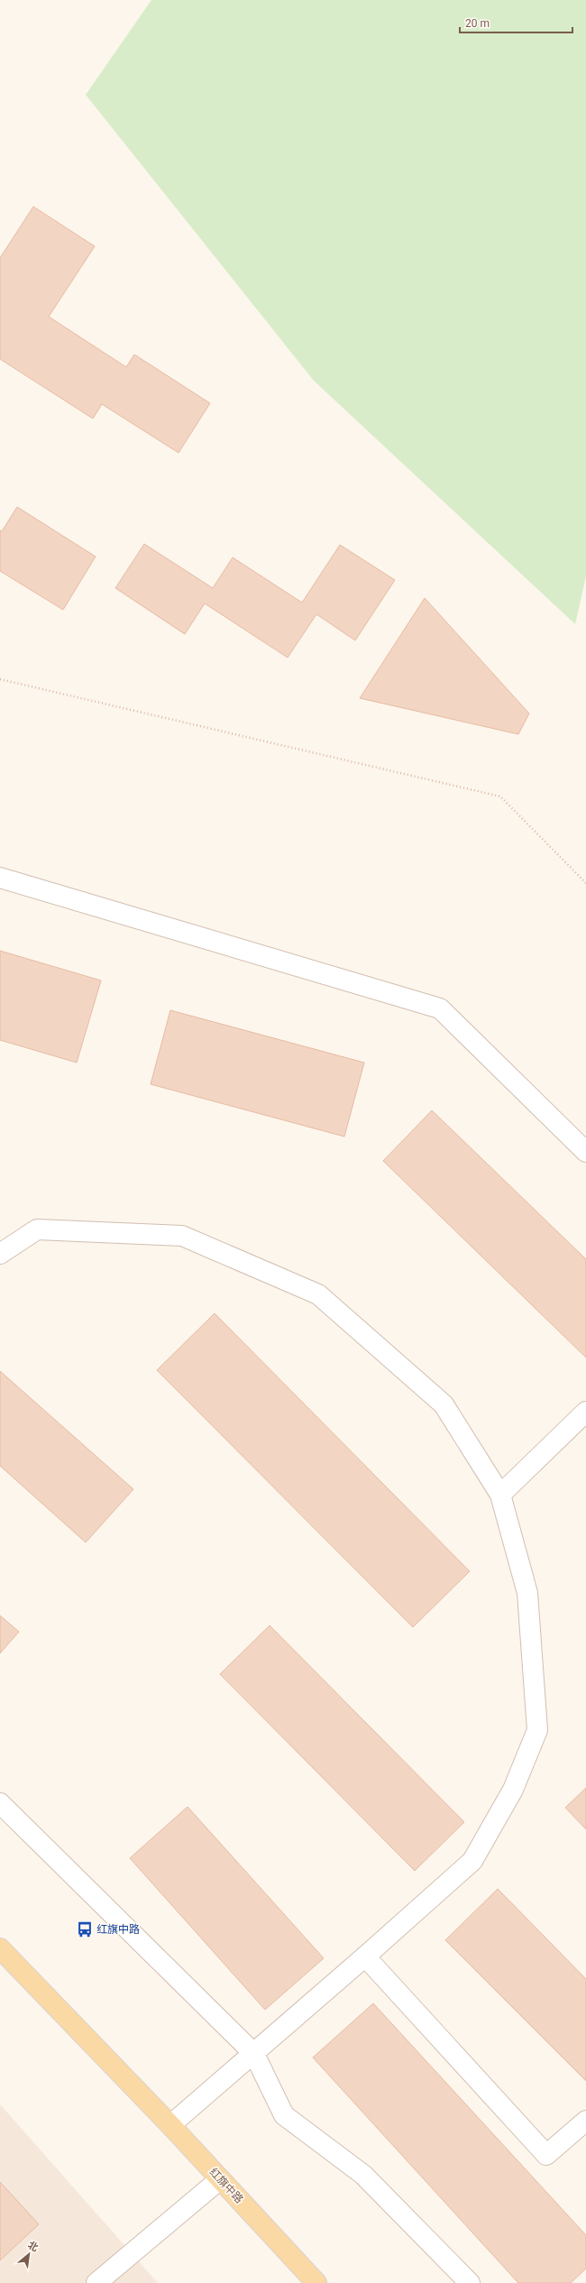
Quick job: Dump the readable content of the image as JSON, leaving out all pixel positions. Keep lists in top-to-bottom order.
{
  "streets": {
    "main road": ["红旗中路"]
  },
  "places": {
    "bus stop": ["红旗中路"]
  },
  "scale_bar": "20 m",
  "north": "top right"
}
